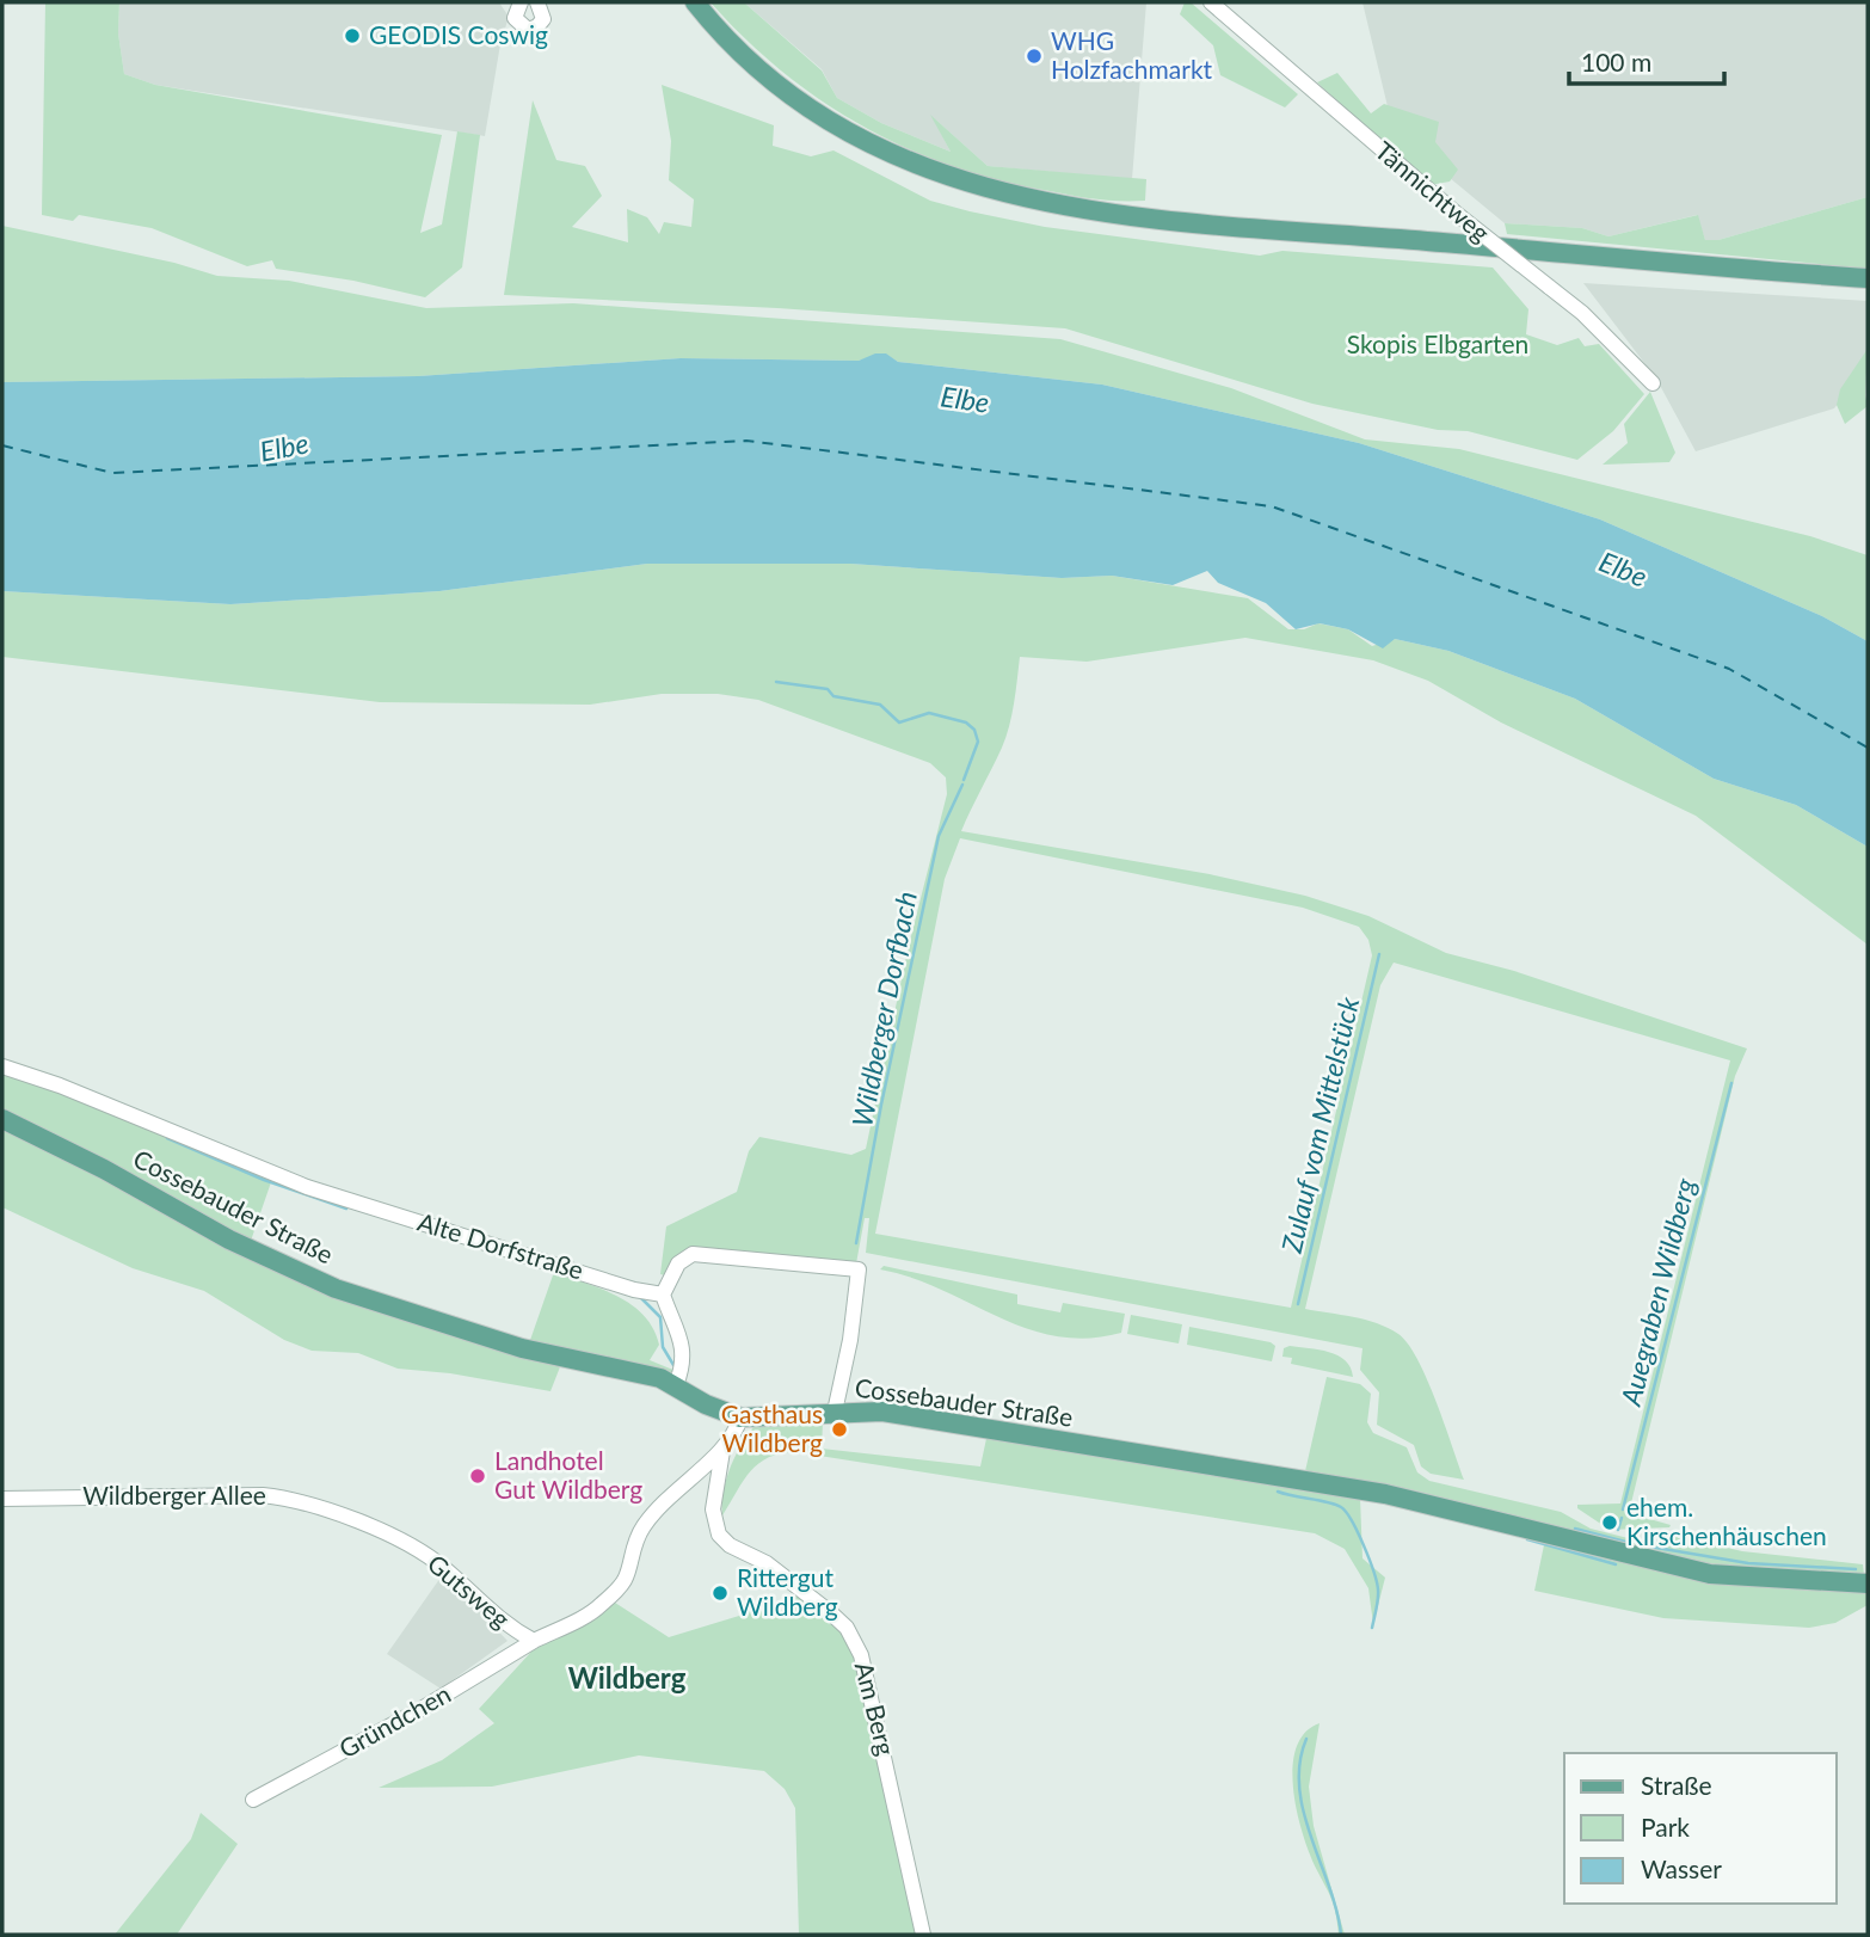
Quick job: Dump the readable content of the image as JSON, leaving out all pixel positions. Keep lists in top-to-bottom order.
{
  "streets": {
    "main road": ["Cossebauder Straße"],
    "street": [
      "Tännichtweg",
      "Alte Dorfstraße",
      "Wildberger Allee",
      "Gutsweg",
      "Am Berg",
      "Gründchen"
    ]
  },
  "crossings": [
    ["Cossebauder Straße", "Gutsweg"],
    ["Wildberger Allee", "Gutsweg"],
    ["Gutsweg", "Am Berg"],
    ["Gutsweg", "Gründchen"]
  ],
  "districts": ["Wildberg"],
  "water": [
    "Elbe",
    "Wildberger Dorfbach",
    "Zulauf vom Mittelstück",
    "Auegraben Wildberg"
  ],
  "parks": ["Skopis Elbgarten"],
  "places": [
    "GEODIS Coswig",
    "WHG Holzfachmarkt",
    "Gasthaus Wildberg",
    "Landhotel Gut Wildberg",
    "ehem. Kirschenhäuschen",
    "Rittergut Wildberg"
  ],
  "legend": ["Straße", "Park", "Wasser"],
  "scale_bar": "100 m"
}
